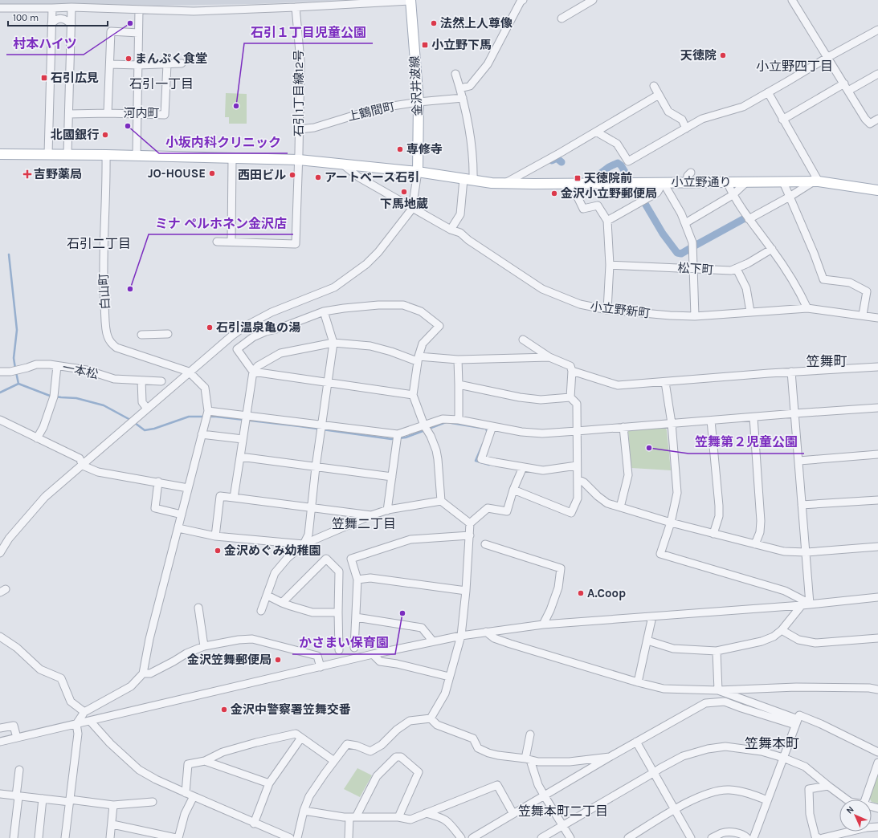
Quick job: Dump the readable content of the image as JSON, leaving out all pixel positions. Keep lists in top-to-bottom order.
{
  "streets": {
    "main road": ["金沢井波線", "小立野通り"],
    "street": [
      "石引1丁目線12号",
      "上鶴間町",
      "河内町",
      "松下町",
      "白山町",
      "小立野新町",
      "一本松"
    ]
  },
  "crossings": [
    ["金沢井波線", "上鶴間町"],
    ["金沢井波線", "小立野通り"],
    ["石引1丁目線12号", "上鶴間町"],
    ["小立野通り", "小立野新町"]
  ],
  "districts": [
    "小立野四丁目",
    "石引一丁目",
    "石引二丁目",
    "笠舞町",
    "笠舞二丁目",
    "笠舞本町",
    "笠舞本町二丁目"
  ],
  "places": {
    "other": [
      "村本ハイツ",
      "法然上人尊像",
      "天徳院",
      "まんぷく食堂",
      "石引１丁目児童公園",
      "小坂内科クリニック",
      "北國銀行",
      "専修寺",
      "JO-HOUSE",
      "西田ビル",
      "アートベース石引",
      "下馬地蔵",
      "金沢小立野郵便局",
      "ミナ ペルホネン金沢店",
      "石引温泉亀の湯",
      "笠舞第２児童公園",
      "金沢めぐみ幼稚園",
      "A.Coop",
      "かさまい保育園",
      "金沢笠舞郵便局",
      "金沢中警察署笠舞交番"
    ],
    "transit": ["小立野下馬", "石引広見", "天徳院前"],
    "health": ["吉野薬局"]
  },
  "scale_bar": "100 m",
  "north": "top left"
}
